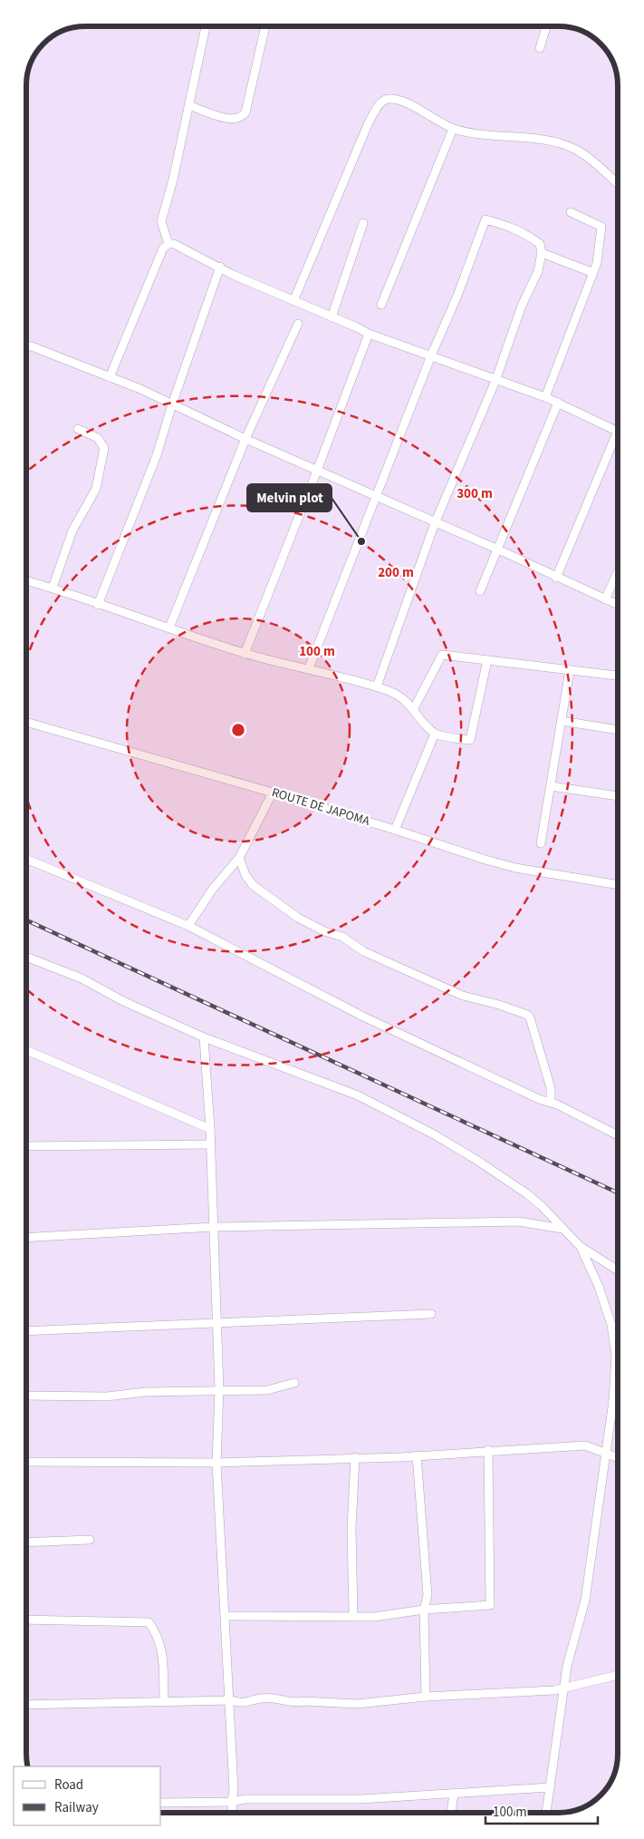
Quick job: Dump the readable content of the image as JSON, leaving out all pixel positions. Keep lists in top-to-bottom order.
{
  "streets": {
    "street": ["ROUTE DE JAPOMA"]
  },
  "places": ["Melvin plot"],
  "legend": ["Road", "Railway"],
  "scale_bar": "100 m",
  "rings": ["300 m", "200 m", "100 m"]
}
